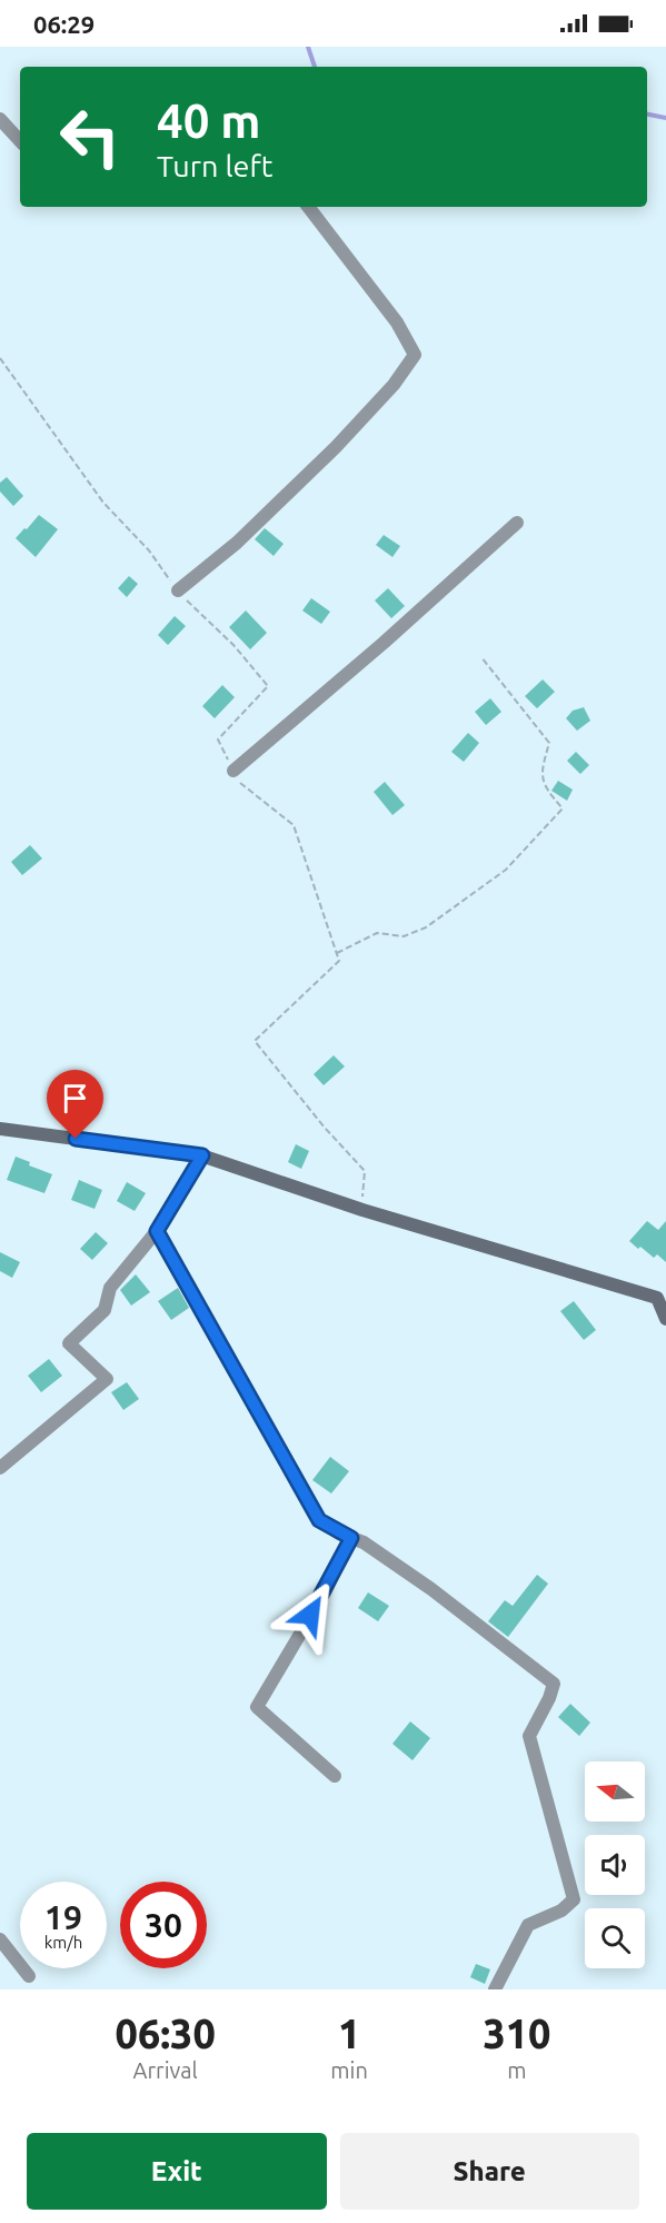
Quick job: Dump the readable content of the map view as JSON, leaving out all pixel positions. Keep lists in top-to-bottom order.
{
  "north": "left",
  "page": {
    "status": "06:29",
    "turn": ["40 m", "Turn left"],
    "speed": "19 km/h",
    "limit": "30",
    "eta": [
      "06:30",
      "Arrival",
      "1",
      "min",
      "310",
      "m"
    ],
    "buttons": ["Exit", "Share"]
  }
}
